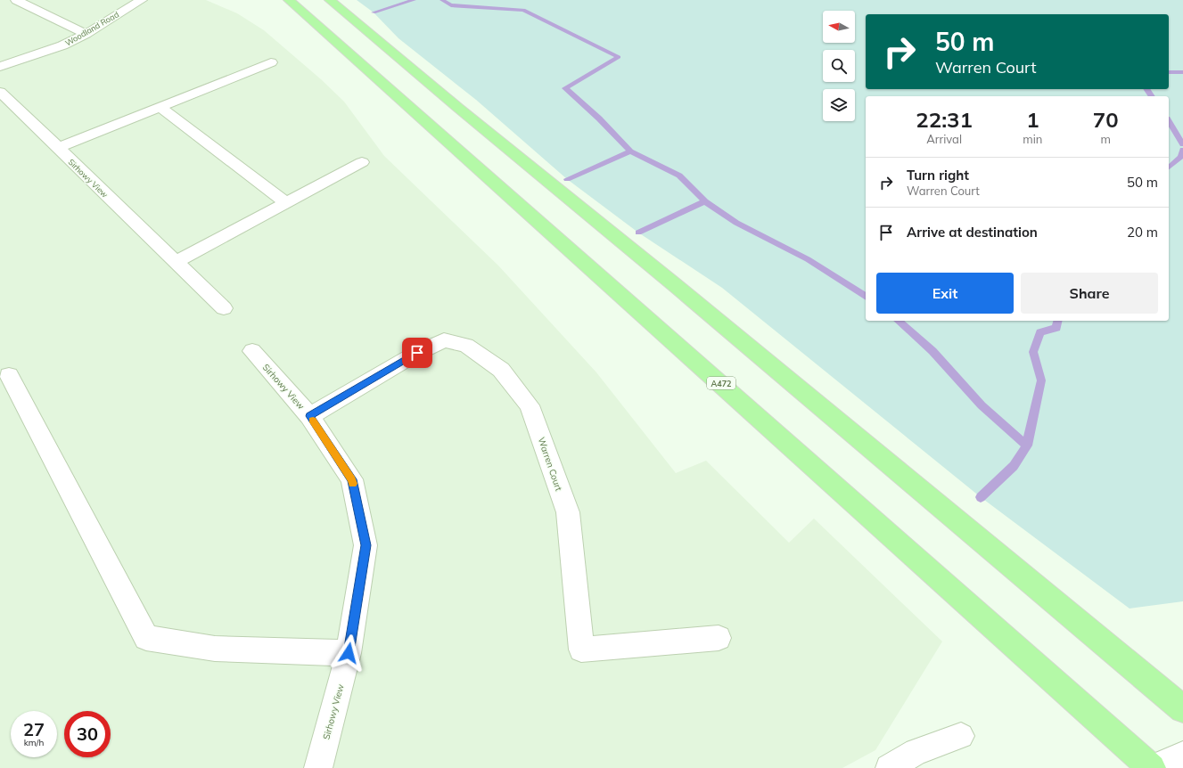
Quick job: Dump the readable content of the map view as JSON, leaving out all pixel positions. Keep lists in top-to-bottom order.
{
  "streets": {
    "main road": ["A472"],
    "street": ["Woodland Road", "Sirhowy View", "Warren Court"]
  },
  "crossings": [
    ["Sirhowy View", "Warren Court"]
  ],
  "north": "left",
  "page": {
    "turn": ["50 m", "Warren Court"],
    "eta": [
      "22:31",
      "Arrival",
      "1",
      "min",
      "70",
      "m"
    ],
    "list": [
      {
        "name": "Turn right",
        "note": "Warren Court",
        "value": "50 m"
      },
      {
        "name": "Arrive at destination",
        "value": "20 m"
      }
    ],
    "buttons": ["Exit", "Share"],
    "speed": "27 km/h",
    "limit": "30"
  }
}
